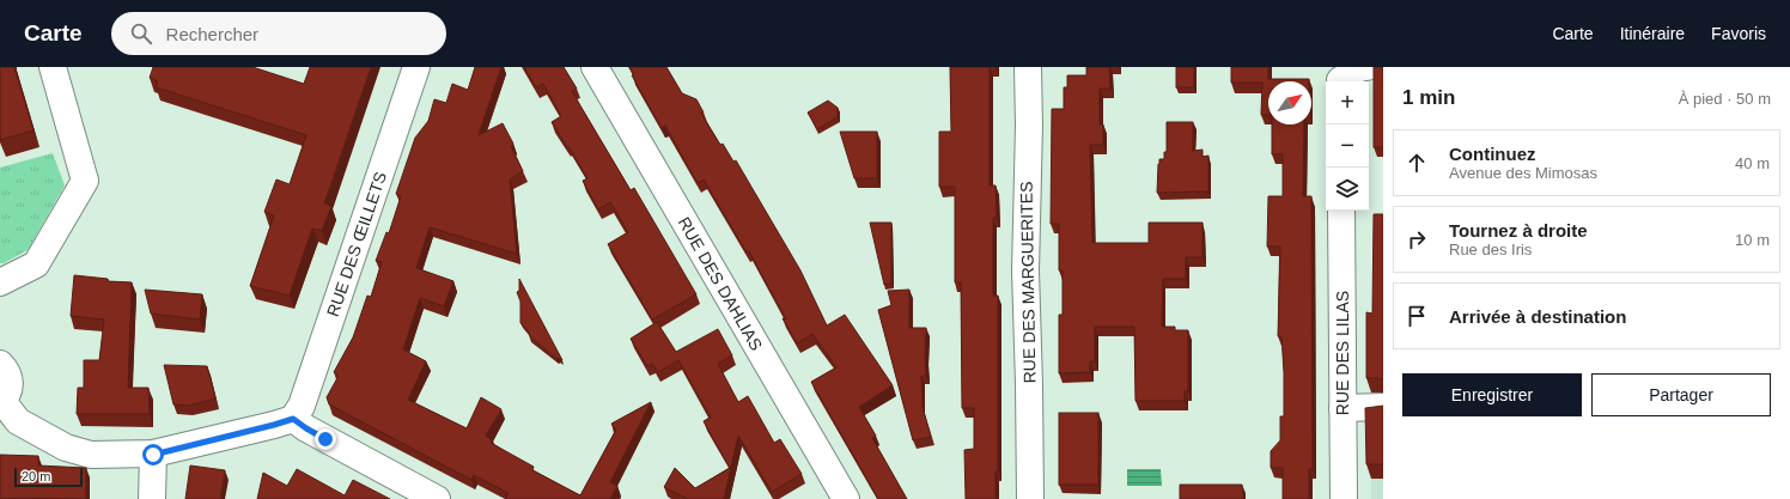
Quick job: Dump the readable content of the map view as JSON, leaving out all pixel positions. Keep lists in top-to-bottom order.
{
  "streets": {
    "street": [
      "RUE DES ŒILLETS",
      "RUE DES MARGUERITES",
      "RUE DES DAHLIAS",
      "RUE DES LILAS"
    ]
  },
  "scale_bar": "20 m",
  "north": "top right",
  "page": {
    "header": "Carte",
    "search": "Rechercher",
    "nav": ["Carte", "Itinéraire", "Favoris"],
    "heading": ["1 min", "À pied · 50 m"],
    "map_buttons": ["+", "−"],
    "list": [
      ["Continuez", "Avenue des Mimosas", "40 m"],
      ["Tournez à droite", "Rue des Iris", "10 m"],
      "Arrivée à destination"
    ],
    "buttons": ["Enregistrer", "Partager"],
    "scale": "20 m"
  }
}
